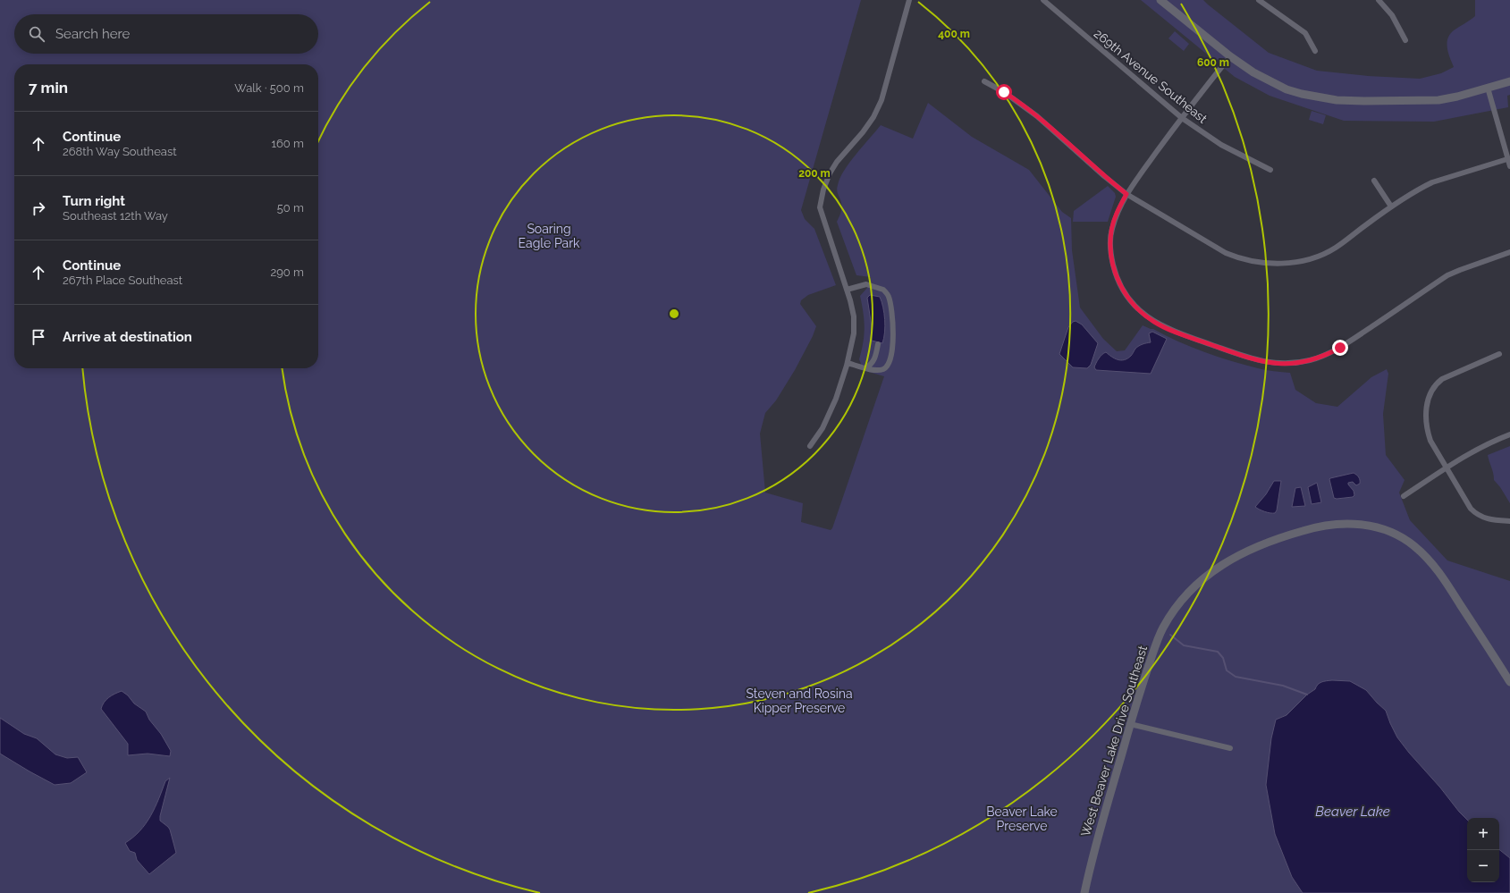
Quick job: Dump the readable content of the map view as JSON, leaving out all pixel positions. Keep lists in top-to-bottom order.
{
  "streets": {
    "street": ["269th Avenue Southeast", "West Beaver Lake Drive Southeast"]
  },
  "water": ["Beaver Lake"],
  "parks": ["Soaring Eagle Park", "Steven and Rosina Kipper Preserve", "Beaver Lake Preserve"],
  "page": {
    "search": "Search here",
    "heading": ["7 min", "Walk · 500 m"],
    "list": [
      ["Continue", "268th Way Southeast", "160 m"],
      ["Turn right", "Southeast 12th Way", "50 m"],
      ["Continue", "267th Place Southeast", "290 m"],
      "Arrive at destination"
    ],
    "map_buttons": ["+", "−"]
  },
  "rings": ["400 m", "600 m", "200 m"]
}
